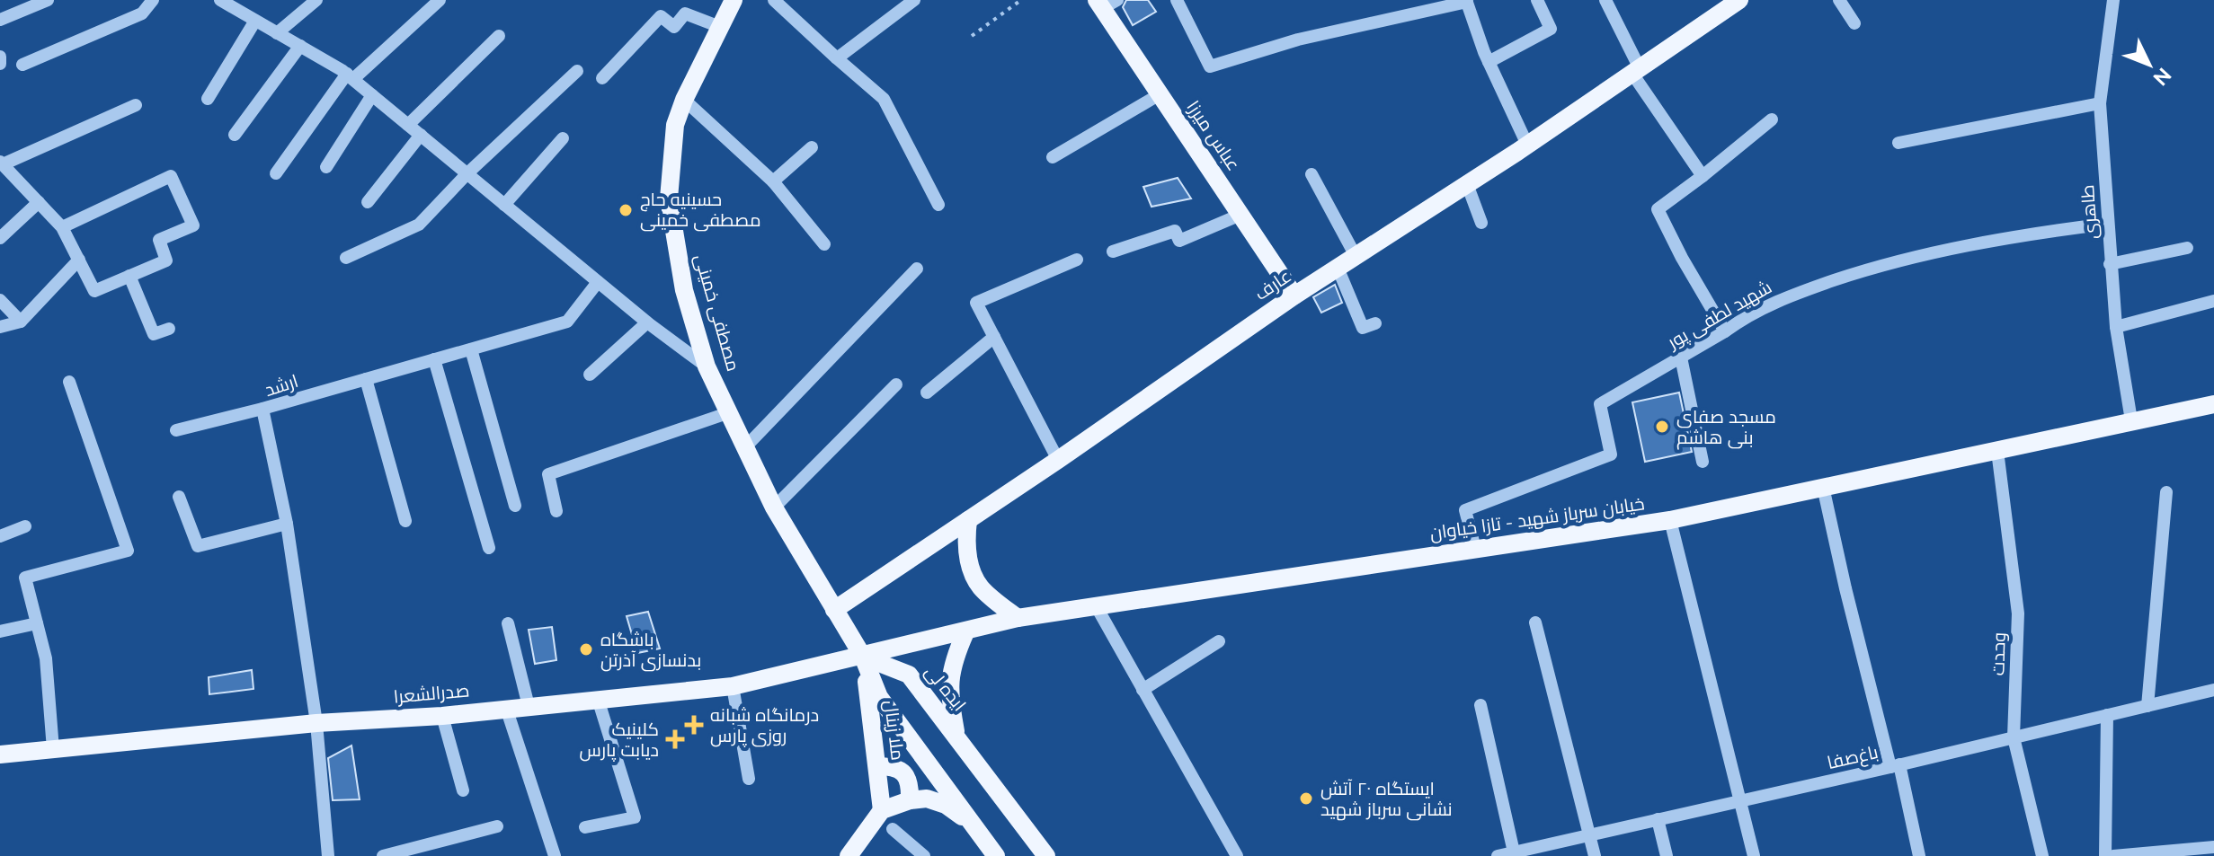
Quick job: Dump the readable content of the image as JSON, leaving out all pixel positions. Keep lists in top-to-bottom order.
{
  "streets": {
    "main road": [
      "عباس میرزا",
      "عارف",
      "مصطفی خمینی",
      "خیابان سرباز شهید - تازا خیاوان",
      "ایده لى",
      "صدرالشعرا",
      "ملا زینال"
    ],
    "street": [
      "طاهری",
      "شهید لطفی پور",
      "ارشد",
      "وحدت",
      "باغ‌صفا"
    ]
  },
  "crossings": [
    ["عباس میرزا", "عارف"],
    ["طاهری", "شهید لطفی پور"],
    ["طاهری", "خیابان سرباز شهید - تازا خیاوان"],
    ["عارف", "مصطفی خمینی"],
    ["مصطفی خمینی", "خیابان سرباز شهید - تازا خیاوان"],
    ["مصطفی خمینی", "ایده لى"],
    ["مصطفی خمینی", "صدرالشعرا"],
    ["مصطفی خمینی", "ملا زینال"],
    ["شهید لطفی پور", "خیابان سرباز شهید - تازا خیاوان"],
    ["ارشد", "صدرالشعرا"],
    ["خیابان سرباز شهید - تازا خیاوان", "وحدت"],
    ["خیابان سرباز شهید - تازا خیاوان", "ایده لى"],
    ["خیابان سرباز شهید - تازا خیاوان", "صدرالشعرا"],
    ["خیابان سرباز شهید - تازا خیاوان", "ملا زینال"],
    ["وحدت", "باغ‌صفا"],
    ["ایده لى", "صدرالشعرا"],
    ["ایده لى", "ملا زینال"],
    ["صدرالشعرا", "ملا زینال"]
  ],
  "places": {
    "other": [
      "حسینیه حاج مصطفی خمینی",
      "مسجد صفای بنی هاشم",
      "باشگاه بدنسازی آذرتن",
      "ایستگاه ۲۰ آتش نشانی سرباز شهید"
    ],
    "health": ["درمانگاه شبانه روزی پارس", "کلینیک دیابت پارس"]
  },
  "north": "bottom right"
}
